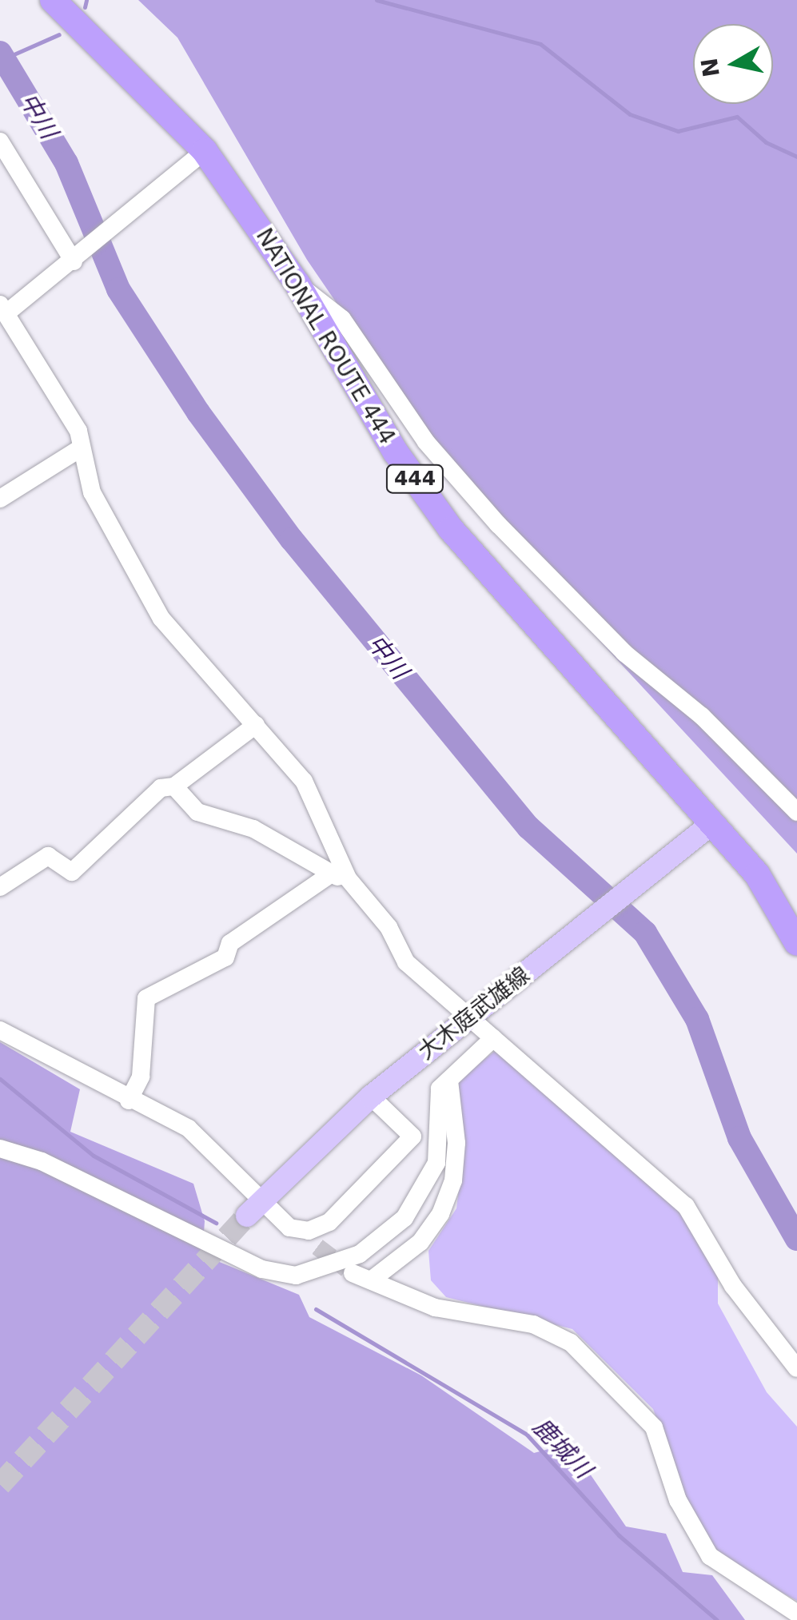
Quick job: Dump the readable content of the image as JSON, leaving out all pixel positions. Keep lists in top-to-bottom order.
{
  "streets": {
    "highway": ["NATIONAL ROUTE 444", "444"],
    "main road": ["大木庭武雄線"]
  },
  "crossings": [
    ["NATIONAL ROUTE 444", "大木庭武雄線"]
  ],
  "water": ["中川", "鹿城川"],
  "north": "left"
}
